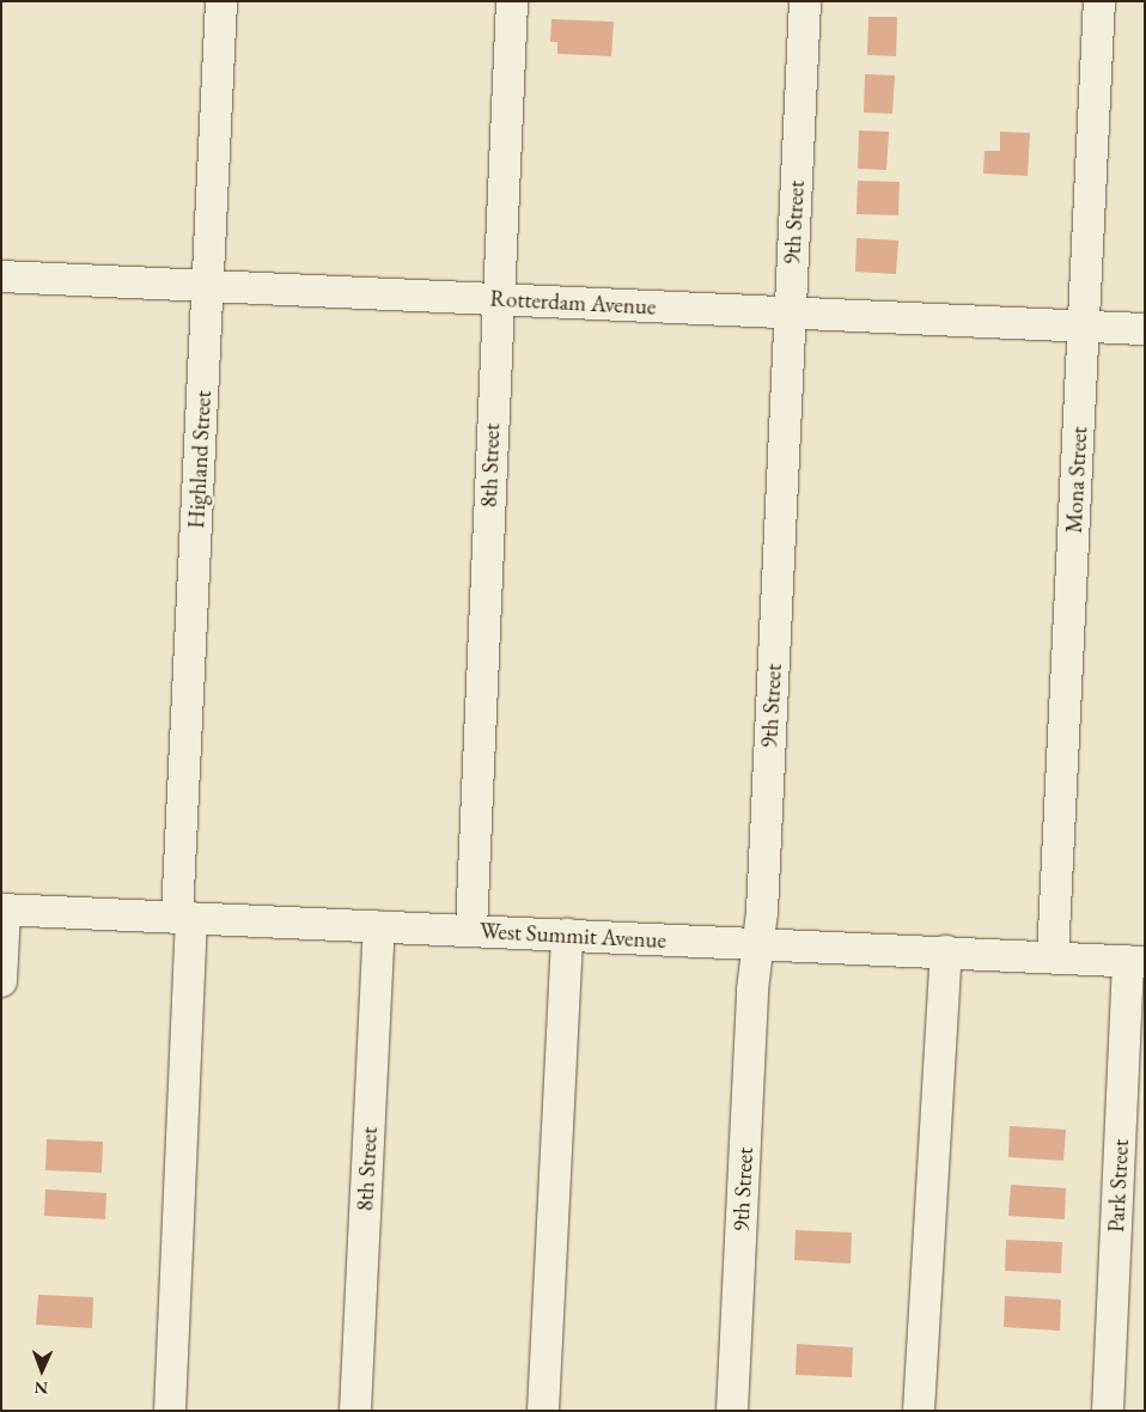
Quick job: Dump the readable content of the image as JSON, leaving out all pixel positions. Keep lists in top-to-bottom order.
{
  "streets": {
    "street": [
      "9th Street",
      "Rotterdam Avenue",
      "Highland Street",
      "8th Street",
      "Mona Street",
      "West Summit Avenue",
      "Park Street"
    ]
  },
  "crossings": [
    ["9th Street", "Rotterdam Avenue"],
    ["9th Street", "West Summit Avenue"],
    ["Rotterdam Avenue", "Highland Street"],
    ["Rotterdam Avenue", "8th Street"],
    ["Rotterdam Avenue", "Mona Street"],
    ["Highland Street", "West Summit Avenue"],
    ["8th Street", "West Summit Avenue"],
    ["Mona Street", "West Summit Avenue"],
    ["West Summit Avenue", "Park Street"]
  ],
  "north": "bottom"
}
